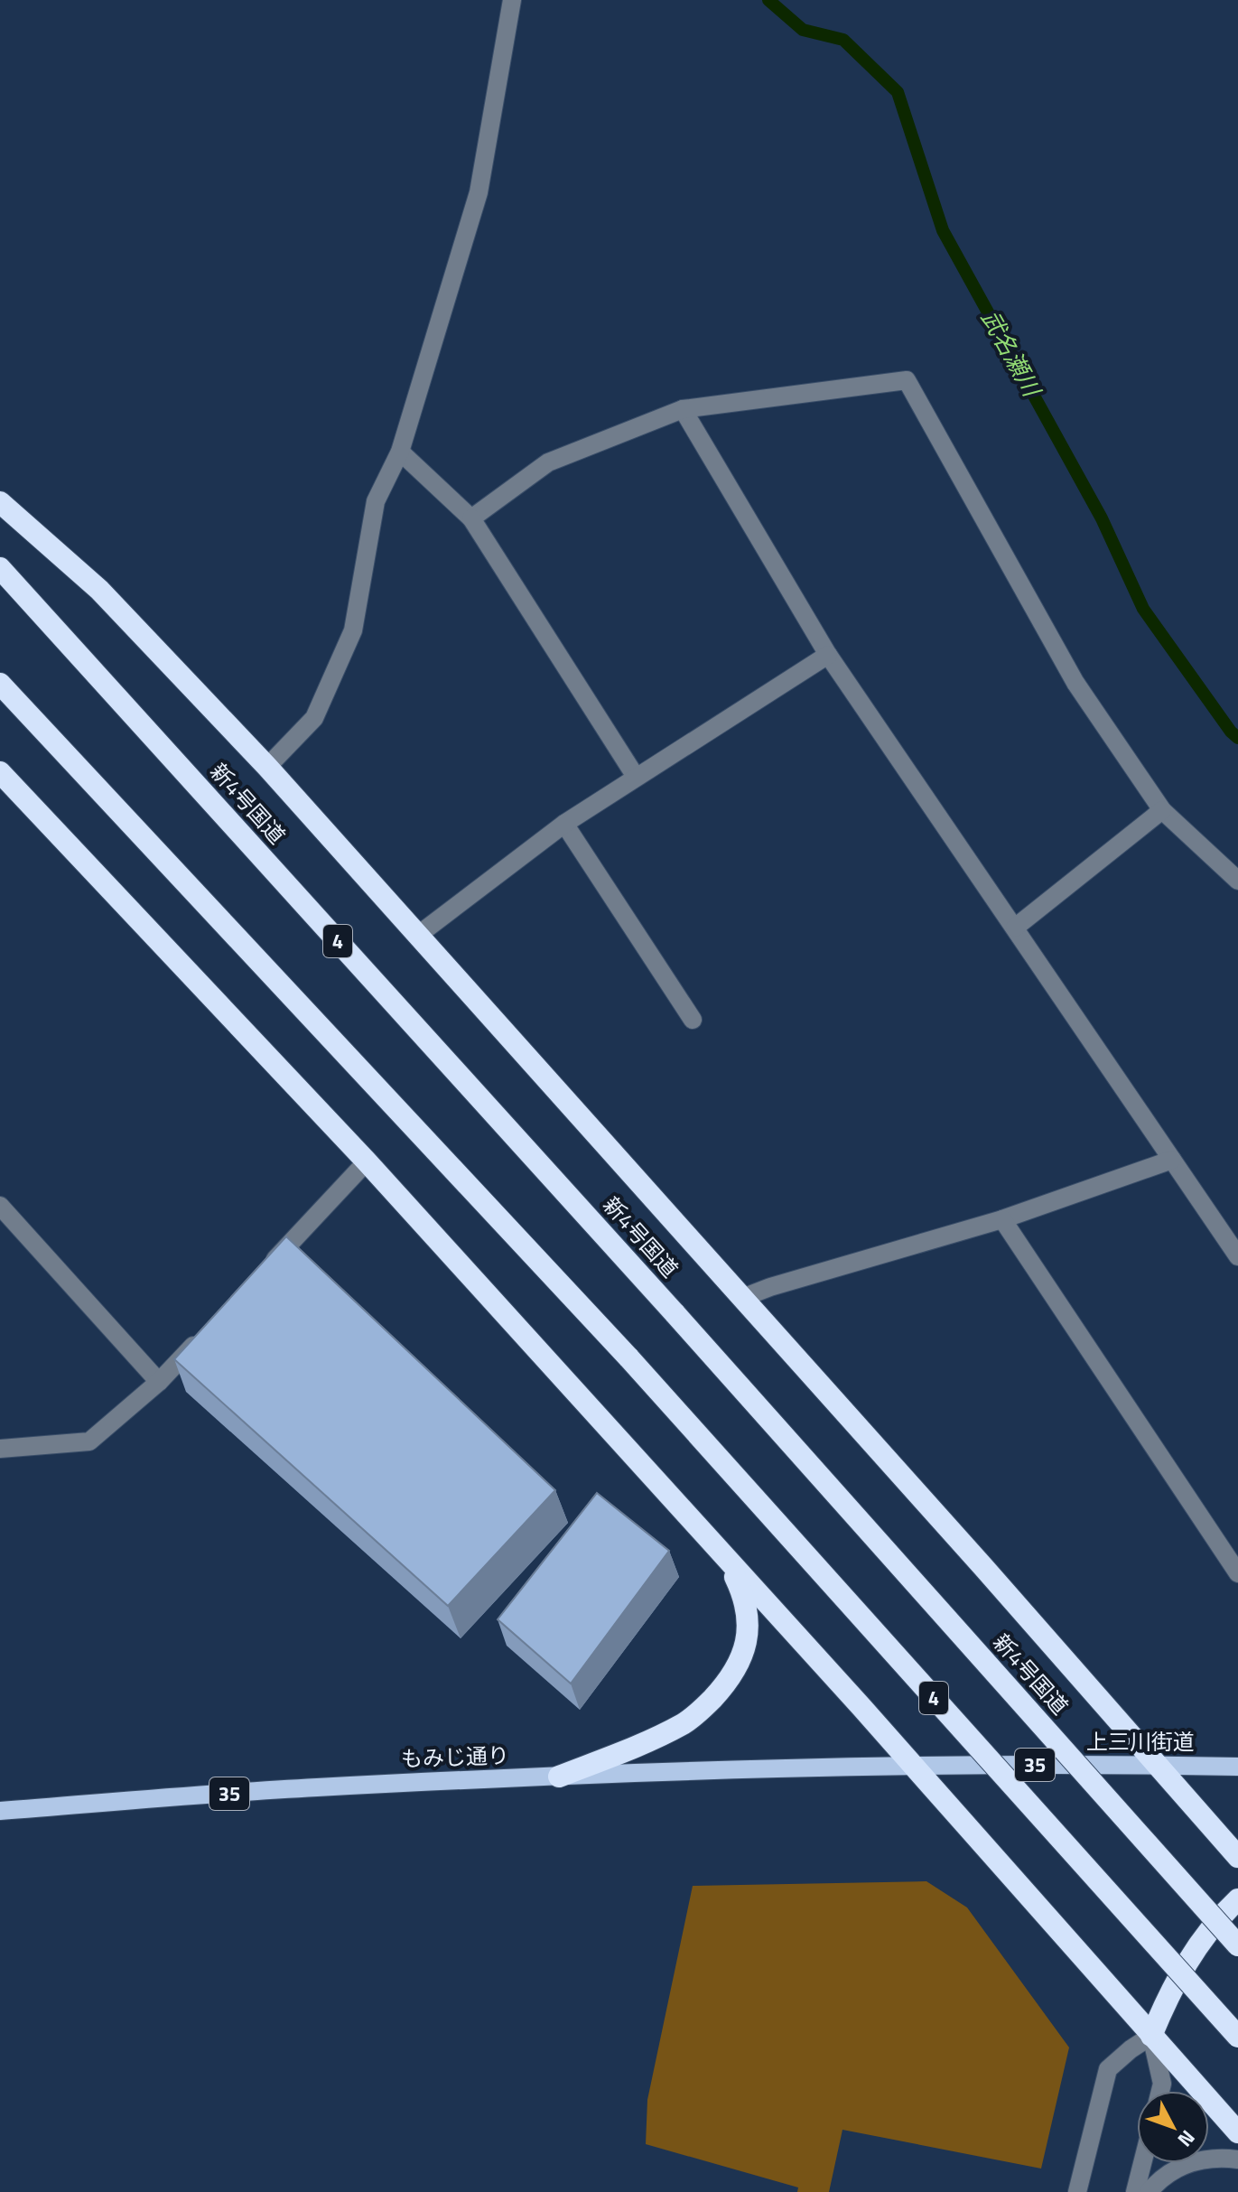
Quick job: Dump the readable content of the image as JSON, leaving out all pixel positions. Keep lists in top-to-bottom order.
{
  "streets": {
    "highway": ["新4号国道", "4"],
    "main road": ["上三川街道", "もみじ通り", "35"]
  },
  "crossings": [
    ["上三川街道", "もみじ通り"]
  ],
  "water": ["武名瀬川"],
  "north": "bottom right"
}
